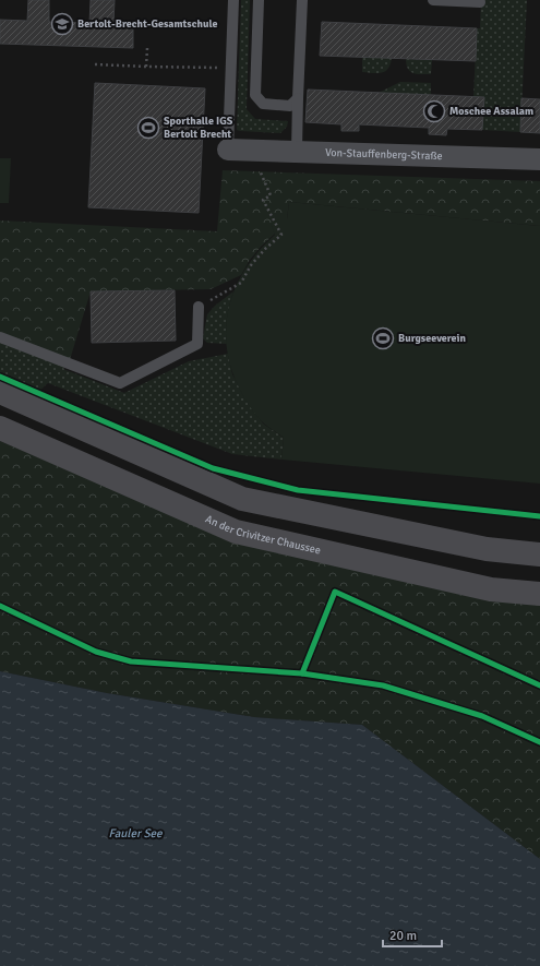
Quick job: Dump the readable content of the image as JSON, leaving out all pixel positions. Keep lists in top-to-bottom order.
{
  "streets": {
    "street": ["Von-Stauffenberg-Straße", "An der Crivitzer Chaussee"]
  },
  "water": ["Fauler See"],
  "places": {
    "school or university": ["Bertolt-Brecht-Gesamtschule"],
    "mosque": ["Moschee Assalam"],
    "sports": ["Sporthalle IGS Bertolt Brecht", "Burgseeverein"]
  },
  "scale_bar": "20 m"
}
